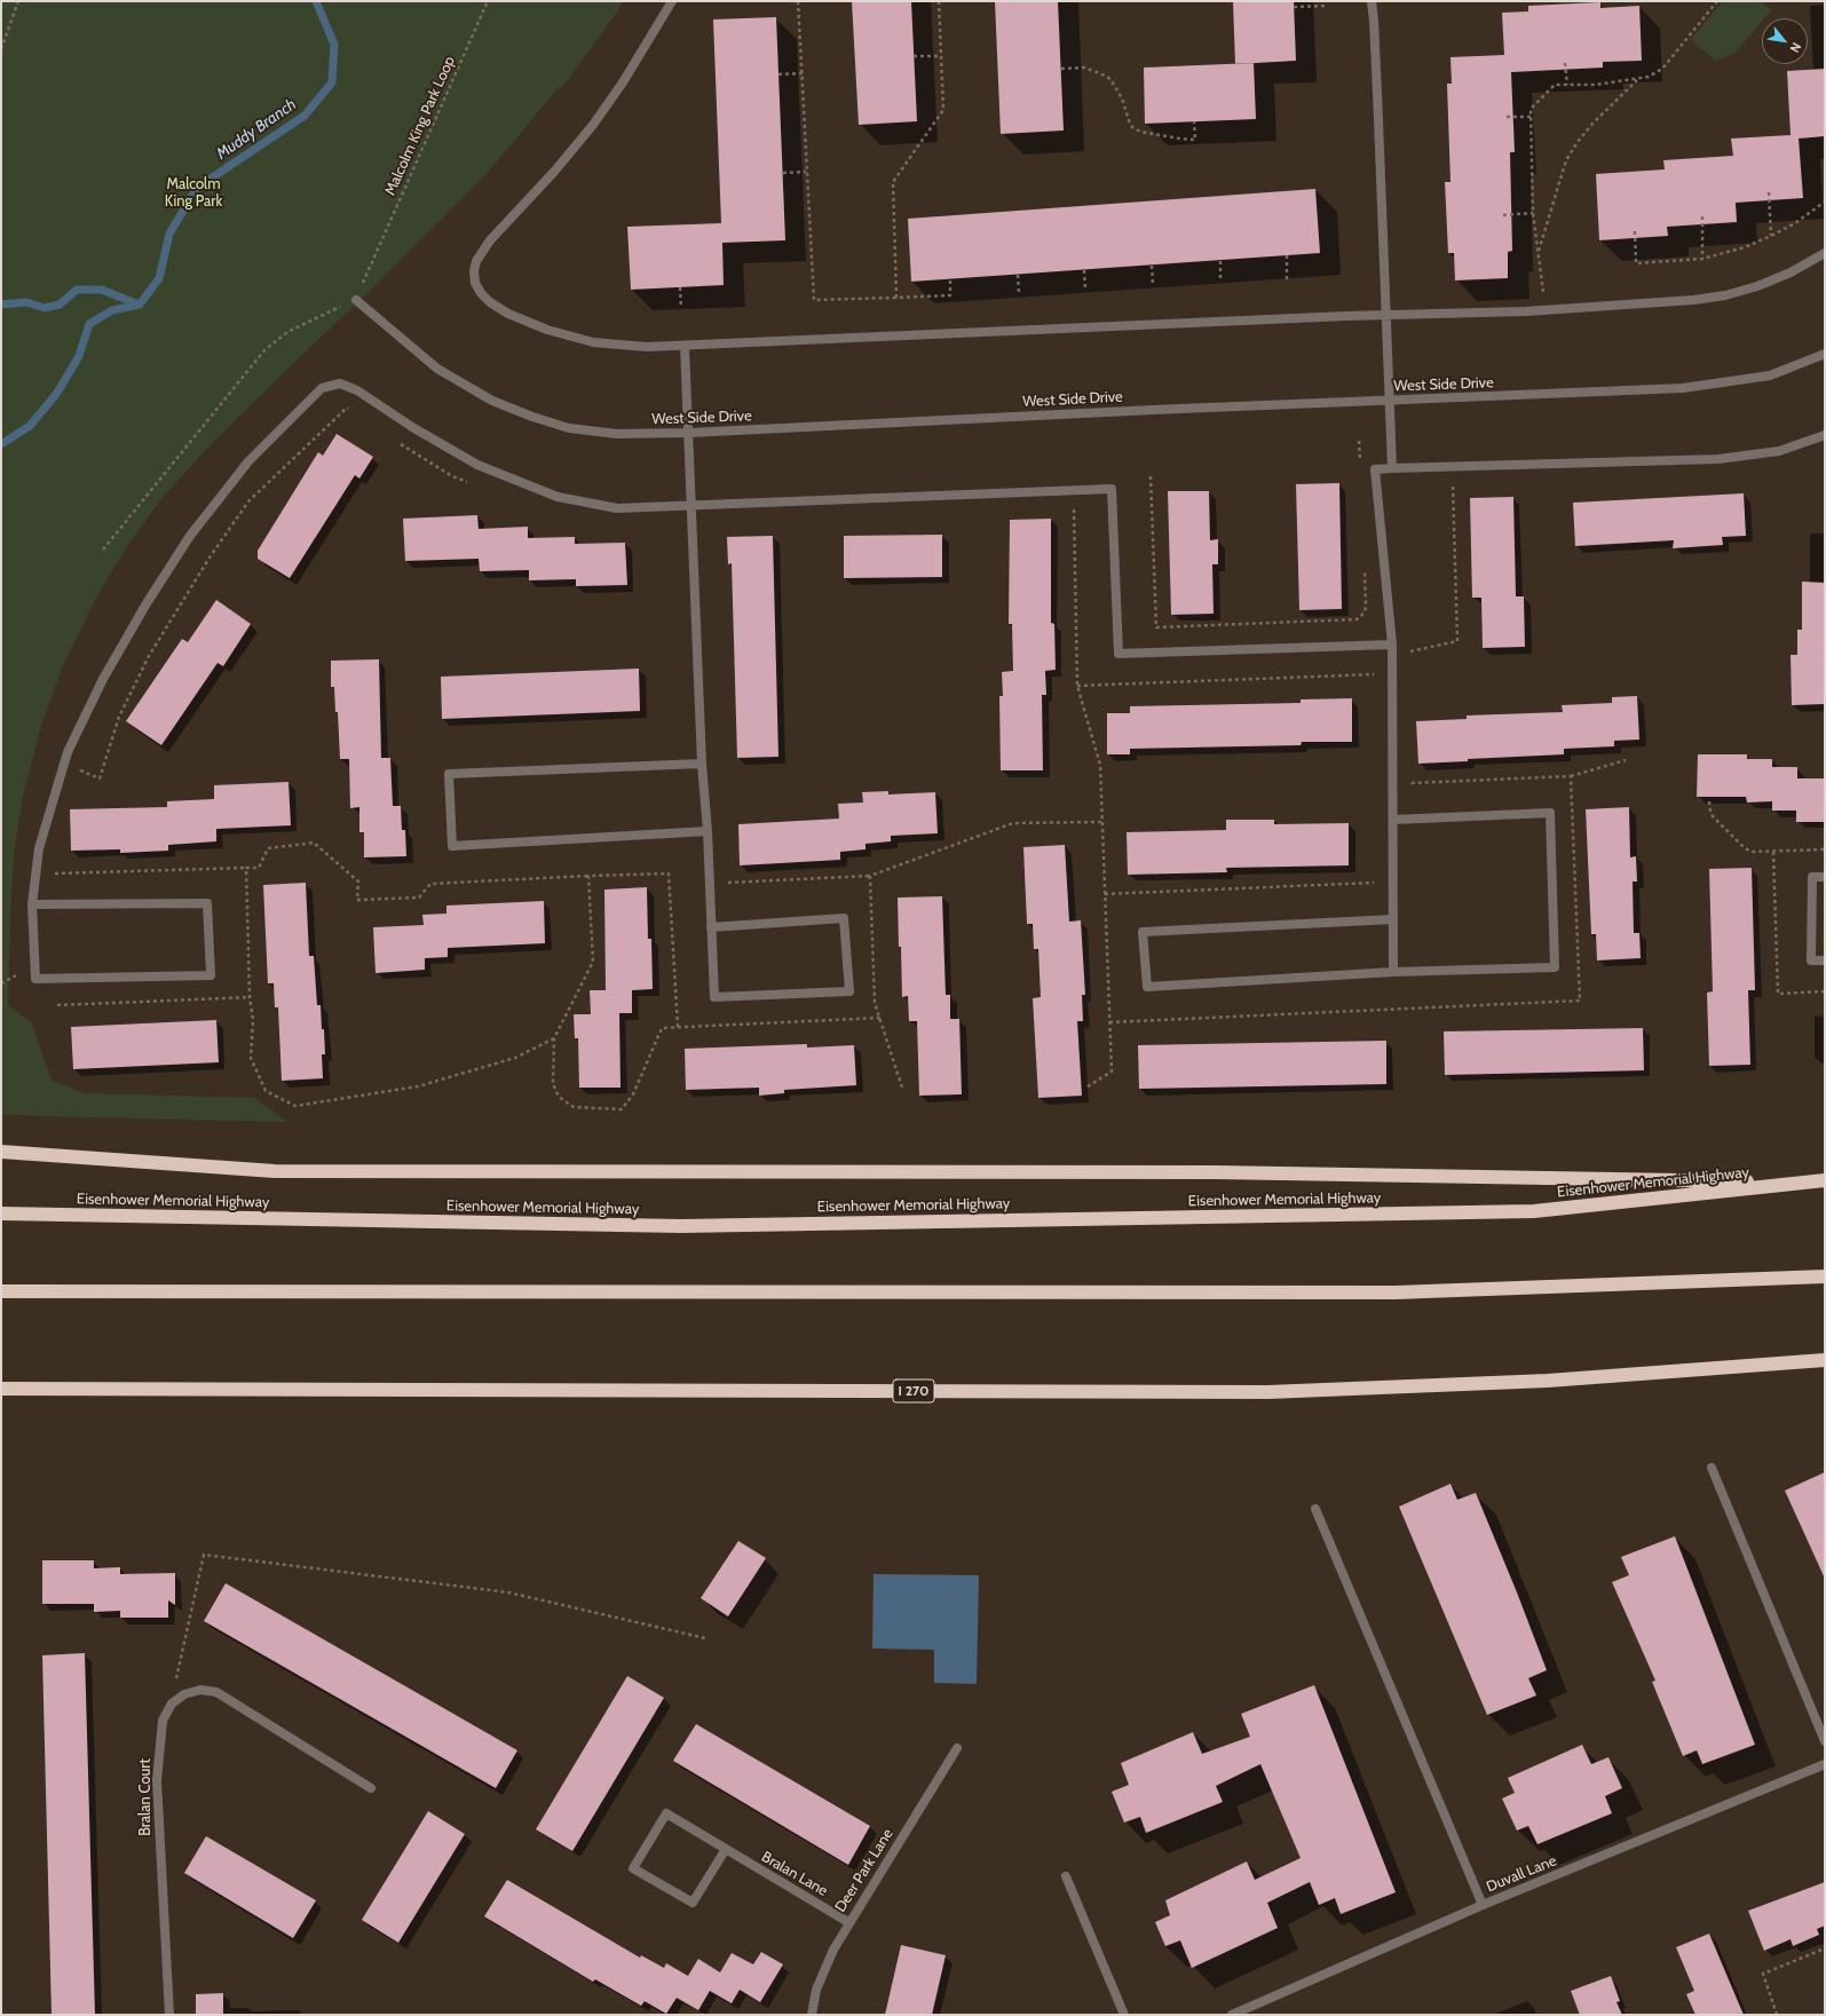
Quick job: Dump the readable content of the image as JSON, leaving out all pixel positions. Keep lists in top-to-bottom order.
{
  "streets": {
    "highway": ["Eisenhower Memorial Highway", "I 270"],
    "street": [
      "West Side Drive",
      "Bralan Court",
      "Deer Park Lane",
      "Bralan Lane",
      "Duvall Lane"
    ],
    "path": ["Malcolm King Park Loop"]
  },
  "crossings": [
    ["Malcolm King Park Loop", "West Side Drive"],
    ["Deer Park Lane", "Bralan Lane"]
  ],
  "water": ["Muddy Branch"],
  "parks": ["Malcolm King Park"],
  "north": "bottom right"
}
